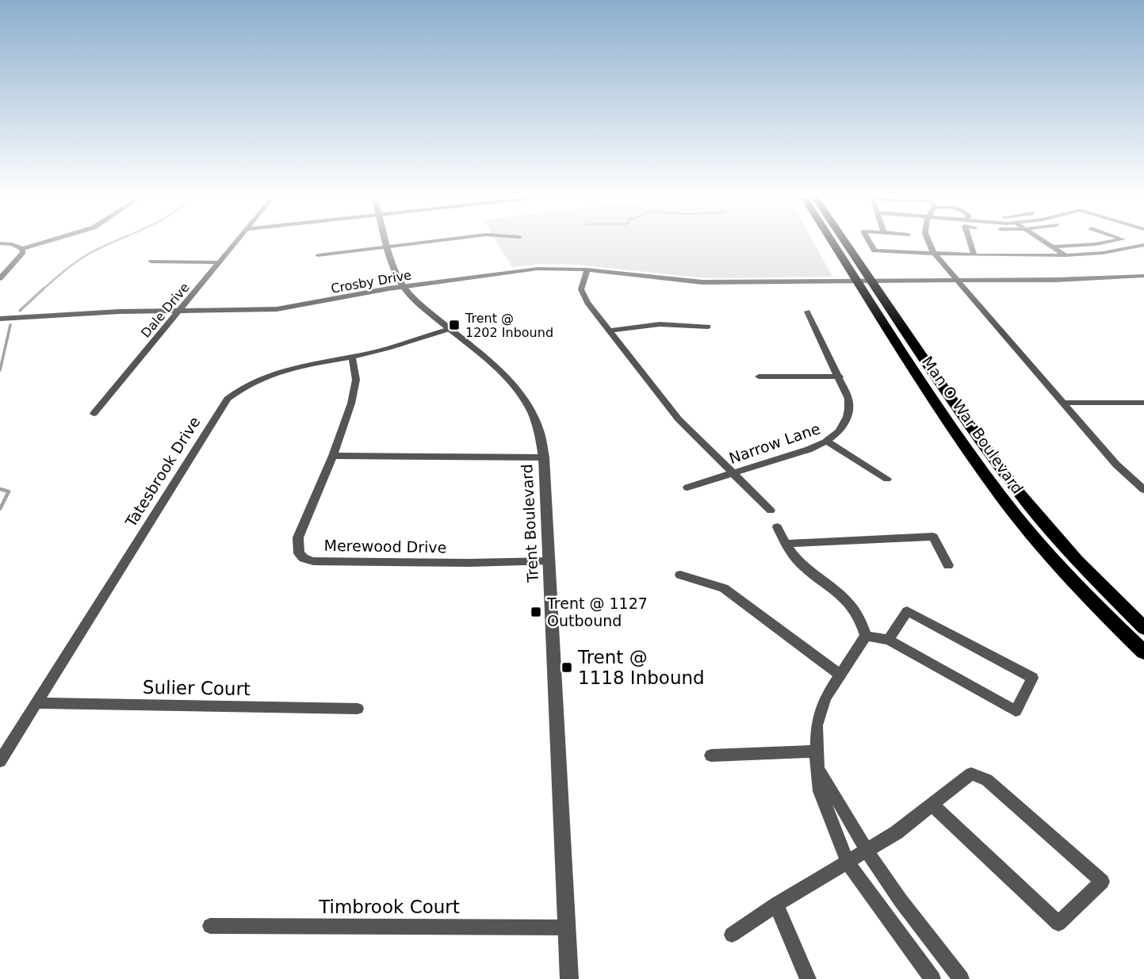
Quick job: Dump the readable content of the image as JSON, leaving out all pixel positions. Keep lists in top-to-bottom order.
{
  "streets": {
    "main road": ["Man O War Boulevard"],
    "street": [
      "Crosby Drive",
      "Dale Drive",
      "Narrow Lane",
      "Tatesbrook Drive",
      "Trent Boulevard",
      "Merewood Drive",
      "Sulier Court",
      "Timbrook Court"
    ]
  },
  "crossings": [
    ["Crosby Drive", "Dale Drive"],
    ["Crosby Drive", "Man O War Boulevard"],
    ["Crosby Drive", "Trent Boulevard"],
    ["Tatesbrook Drive", "Trent Boulevard"],
    ["Tatesbrook Drive", "Merewood Drive"],
    ["Tatesbrook Drive", "Sulier Court"],
    ["Trent Boulevard", "Merewood Drive"],
    ["Trent Boulevard", "Timbrook Court"]
  ],
  "places": {
    "transit": ["Trent @ 1202 Inbound", "Trent @ 1127 Outbound", "Trent @ 1118 Inbound"]
  }
}
